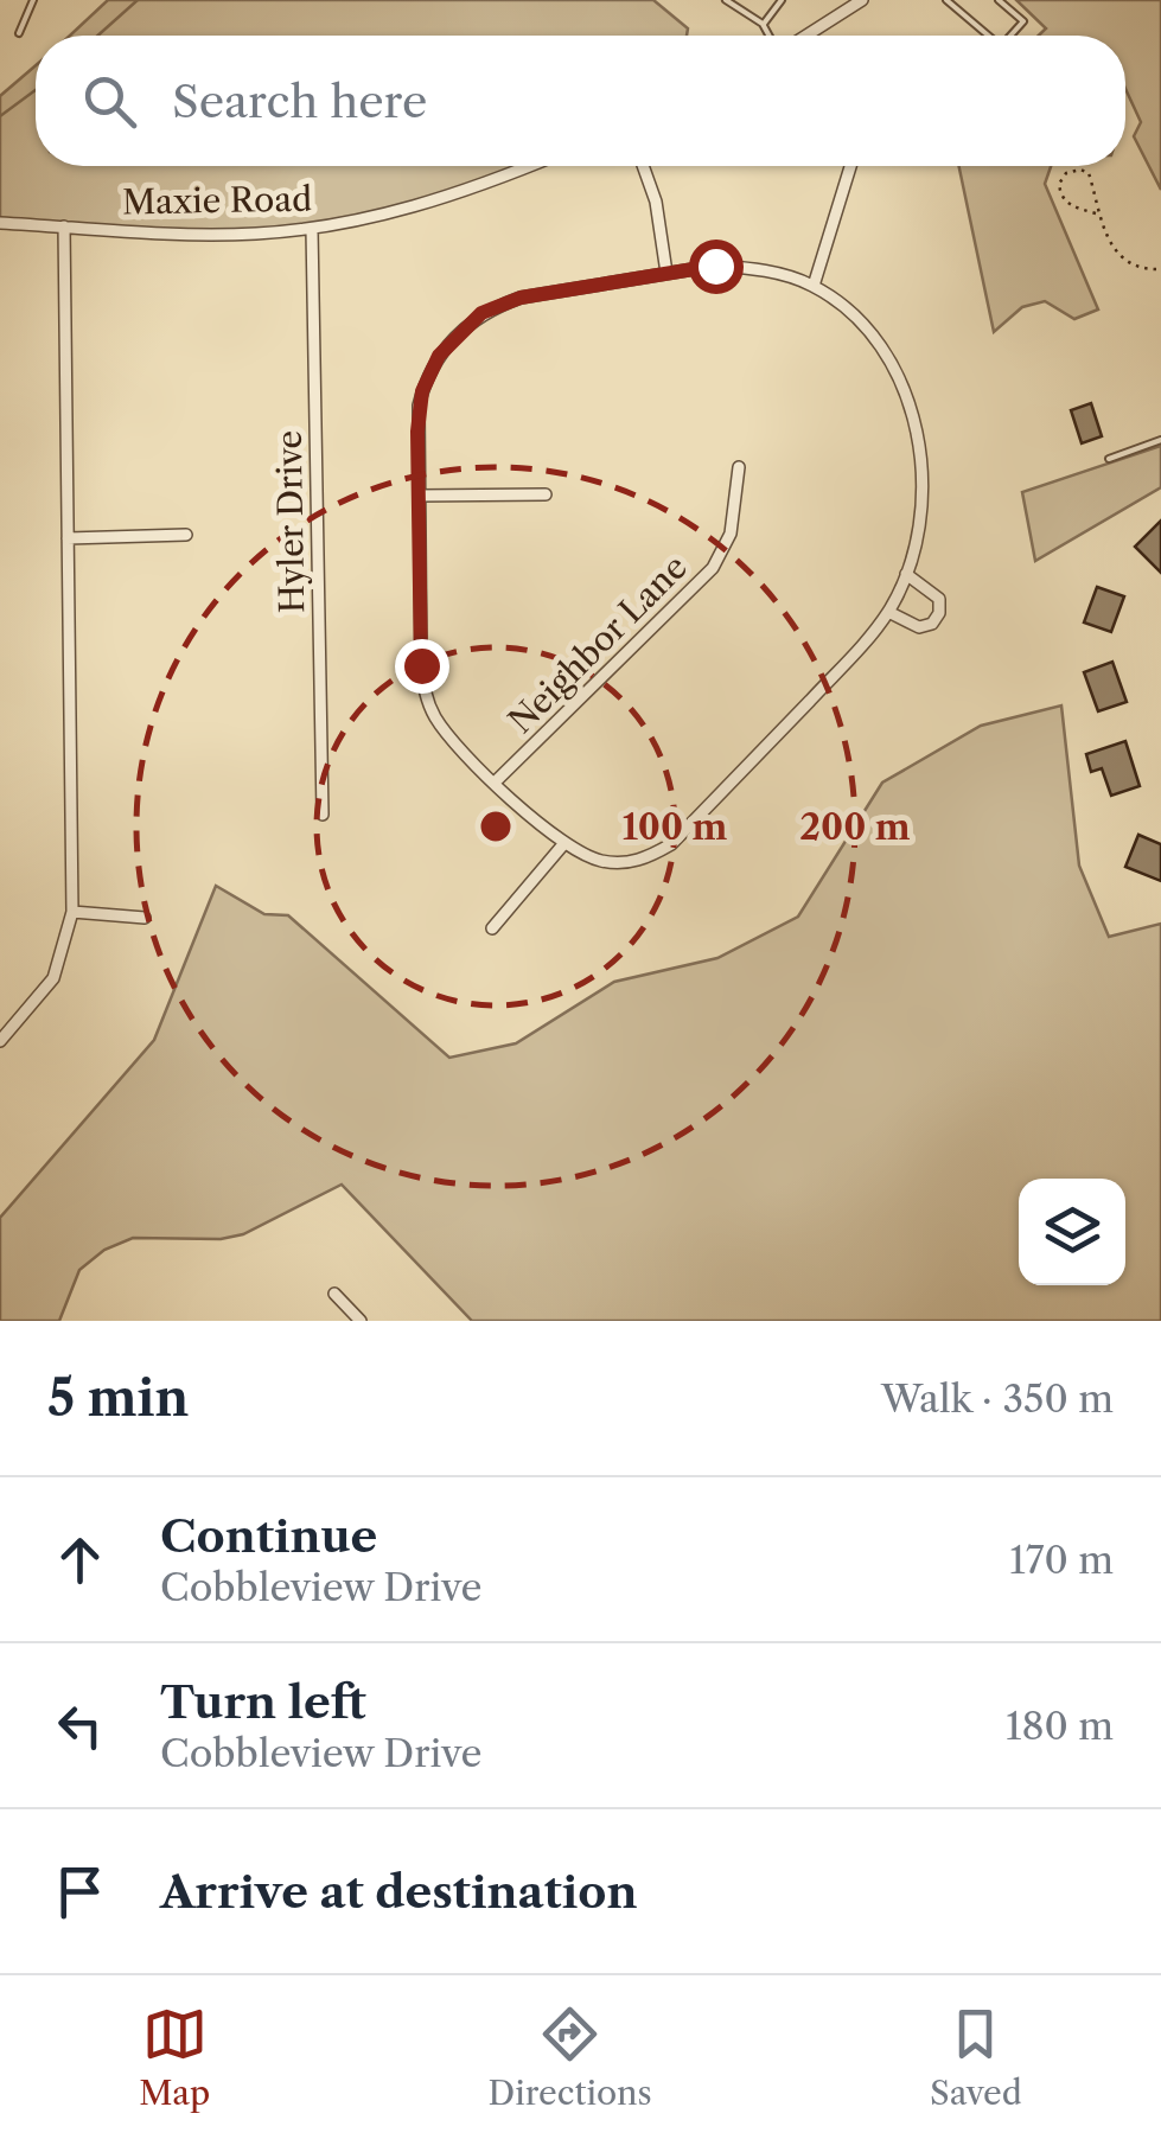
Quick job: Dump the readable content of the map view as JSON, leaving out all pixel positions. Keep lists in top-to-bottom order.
{
  "streets": {
    "street": ["Maxie Road", "Hyler Drive", "Neighbor Lane"]
  },
  "crossings": [
    ["Maxie Road", "Hyler Drive"]
  ],
  "page": {
    "search": "Search here",
    "heading": ["5 min", "Walk · 350 m"],
    "list": [
      ["Continue", "Cobbleview Drive", "170 m"],
      ["Turn left", "Cobbleview Drive", "180 m"],
      "Arrive at destination"
    ],
    "nav": ["Map", "Directions", "Saved"]
  },
  "rings": ["100 m", "200 m"]
}
